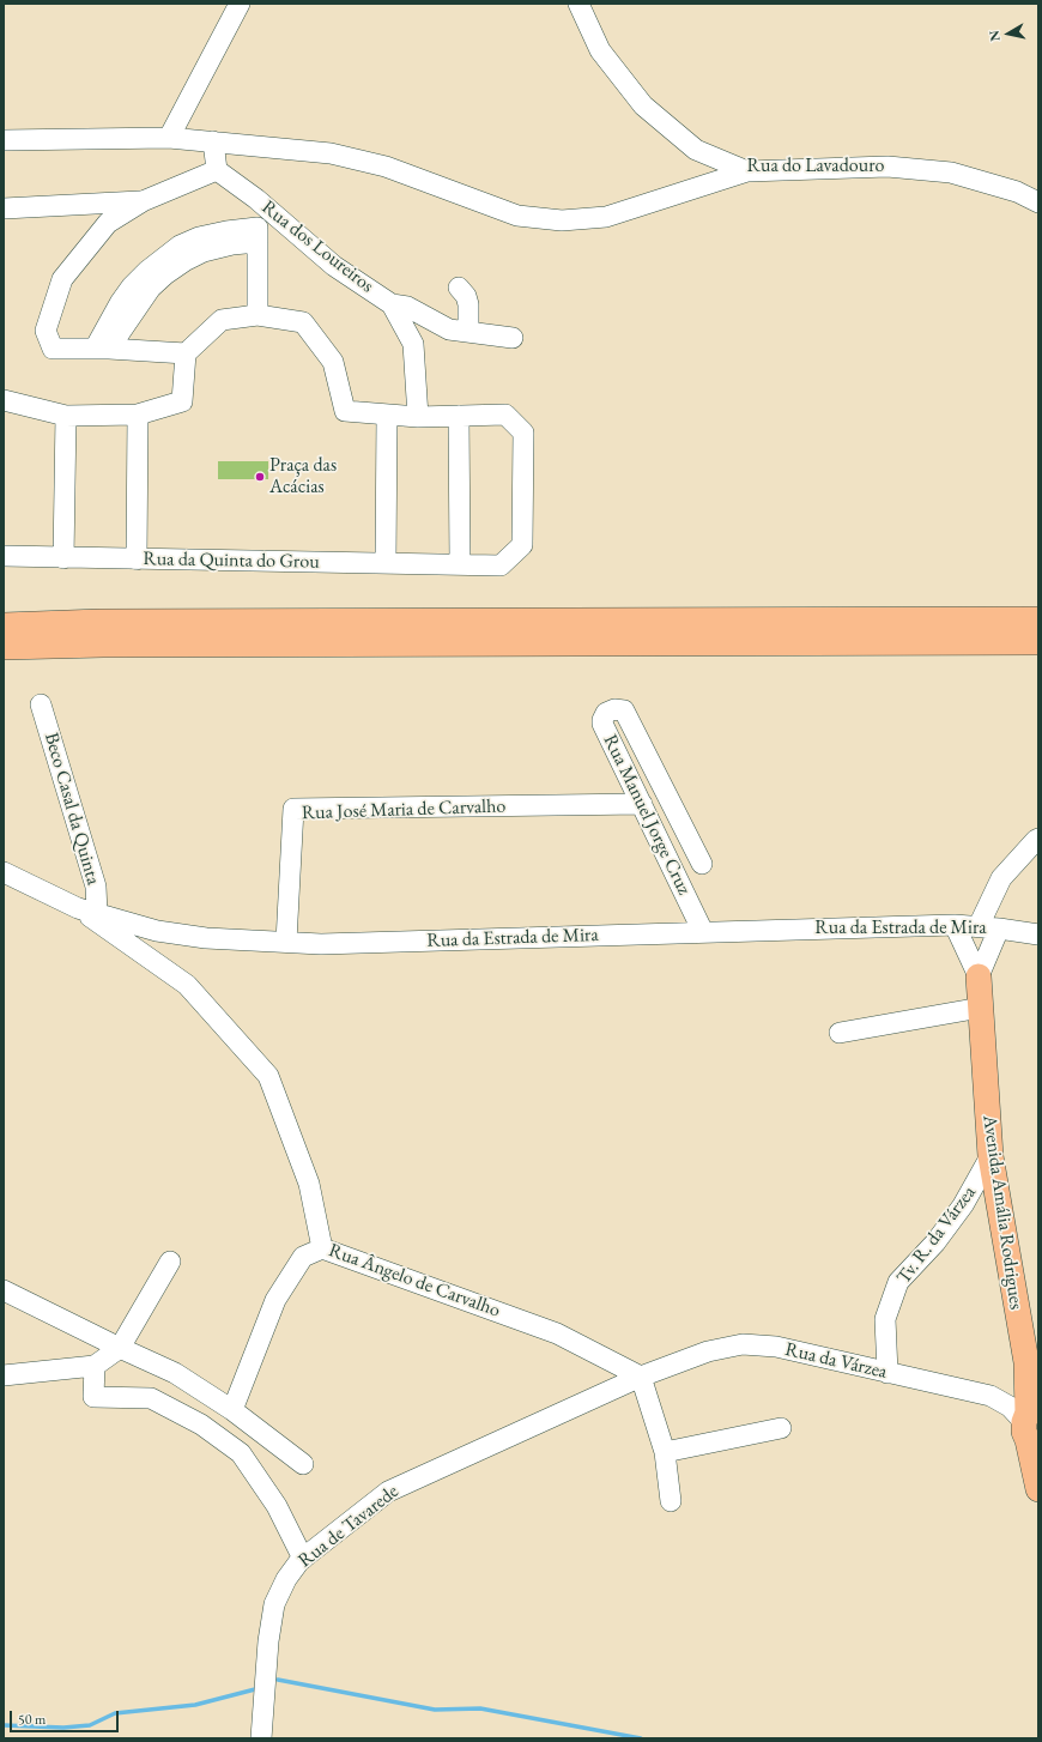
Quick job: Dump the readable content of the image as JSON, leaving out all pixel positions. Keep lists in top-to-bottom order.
{
  "streets": {
    "main road": ["Avenida Amália Rodrigues"],
    "street": [
      "Rua do Lavadouro",
      "Rua dos Loureiros",
      "Rua da Quinta do Grou",
      "Beco Casal da Quinta",
      "Rua José Maria de Carvalho",
      "Rua Manuel Jorge Cruz",
      "Rua da Estrada de Mira",
      "Tv. R. da Várzea",
      "Rua Ângelo de Carvalho",
      "Rua da Várzea",
      "Rua de Tavarede"
    ]
  },
  "crossings": [
    ["Rua dos Loureiros", "Rua da Quinta do Grou"],
    ["Beco Casal da Quinta", "Rua da Estrada de Mira"],
    ["Beco Casal da Quinta", "Rua Ângelo de Carvalho"],
    ["Rua José Maria de Carvalho", "Rua Manuel Jorge Cruz"],
    ["Rua José Maria de Carvalho", "Rua da Estrada de Mira"],
    ["Rua Manuel Jorge Cruz", "Rua da Estrada de Mira"],
    ["Rua da Estrada de Mira", "Avenida Amália Rodrigues"],
    ["Rua da Estrada de Mira", "Rua Ângelo de Carvalho"],
    ["Avenida Amália Rodrigues", "Tv. R. da Várzea"],
    ["Avenida Amália Rodrigues", "Rua da Várzea"],
    ["Tv. R. da Várzea", "Rua da Várzea"],
    ["Rua Ângelo de Carvalho", "Rua da Várzea"],
    ["Rua Ângelo de Carvalho", "Rua de Tavarede"],
    ["Rua da Várzea", "Rua de Tavarede"]
  ],
  "places": ["Praça das Acácias"],
  "scale_bar": "50 m",
  "north": "left"
}
